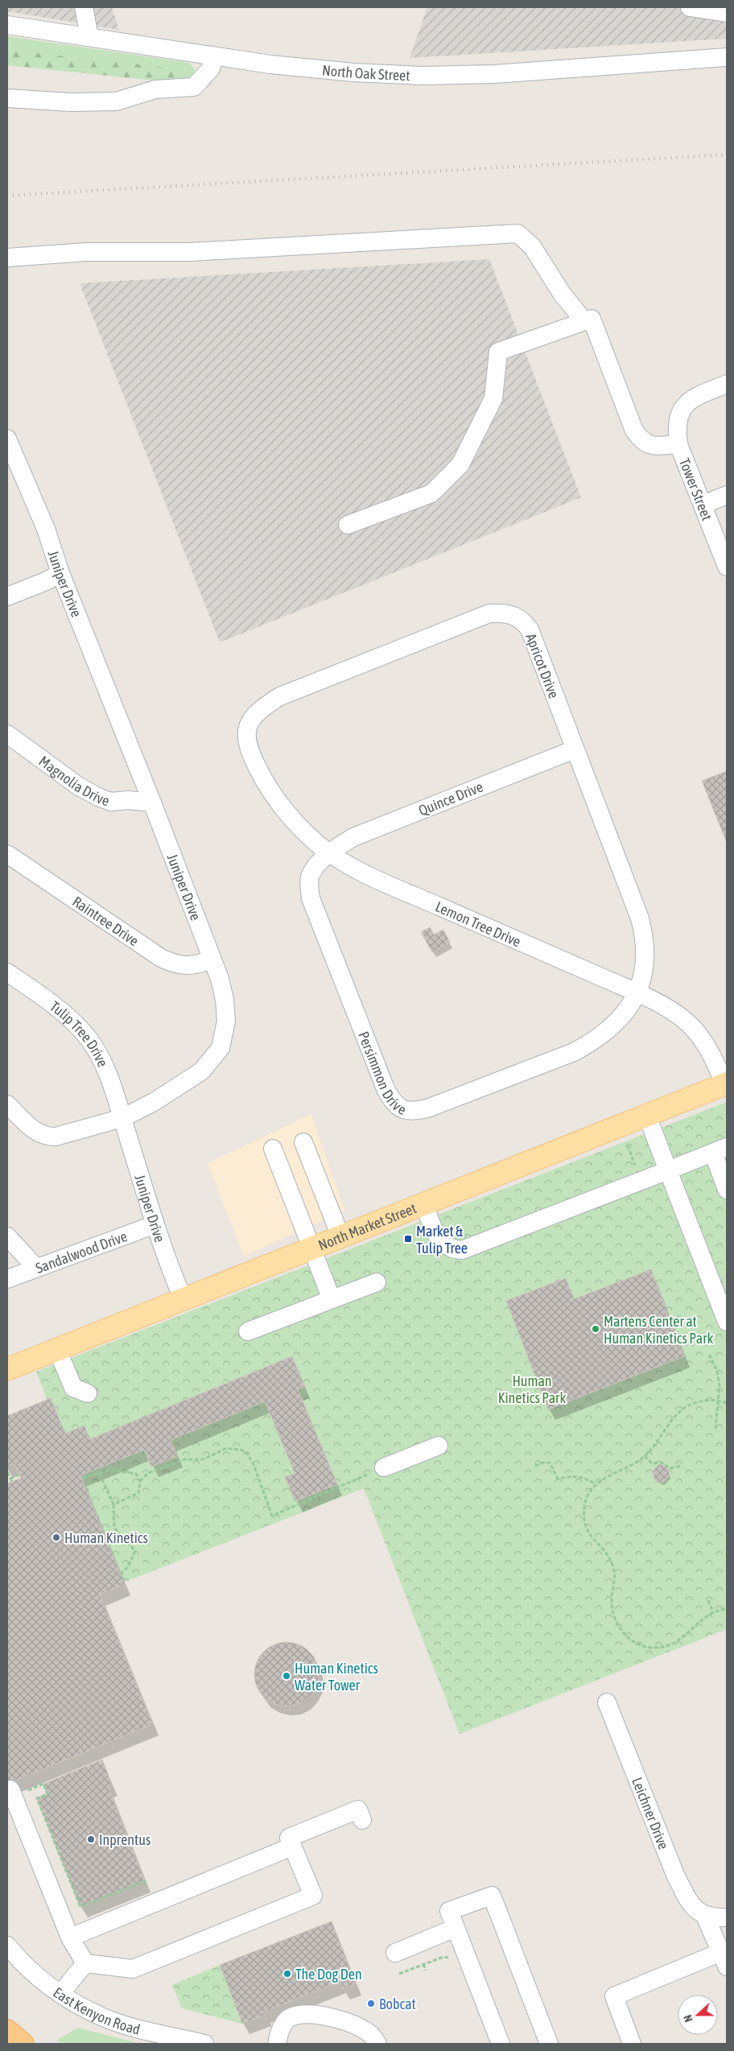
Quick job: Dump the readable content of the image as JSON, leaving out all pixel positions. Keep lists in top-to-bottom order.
{
  "streets": {
    "main road": ["North Market Street"],
    "street": [
      "North Oak Street",
      "Tower Street",
      "Juniper Drive",
      "Apricot Drive",
      "Magnolia Drive",
      "Quince Drive",
      "Raintree Drive",
      "Lemon Tree Drive",
      "Tulip Tree Drive",
      "Persimmon Drive",
      "Sandalwood Drive",
      "Leichner Drive",
      "East Kenyon Road"
    ]
  },
  "crossings": [
    ["Juniper Drive", "Magnolia Drive"],
    ["Juniper Drive", "Raintree Drive"],
    ["Juniper Drive", "Tulip Tree Drive"],
    ["Juniper Drive", "North Market Street"],
    ["Juniper Drive", "Sandalwood Drive"],
    ["Apricot Drive", "Quince Drive"],
    ["Apricot Drive", "Lemon Tree Drive"],
    ["Apricot Drive", "Persimmon Drive"],
    ["Quince Drive", "Lemon Tree Drive"],
    ["Quince Drive", "Persimmon Drive"],
    ["Lemon Tree Drive", "Persimmon Drive"],
    ["Lemon Tree Drive", "North Market Street"]
  ],
  "parks": ["Human Kinetics Park"],
  "places": {
    "transit": ["Market & Tulip Tree"],
    "other": [
      "Martens Center at Human Kinetics Park",
      "Human Kinetics",
      "Human Kinetics Water Tower",
      "Inprentus",
      "The Dog Den",
      "Bobcat"
    ]
  },
  "north": "left"
}
